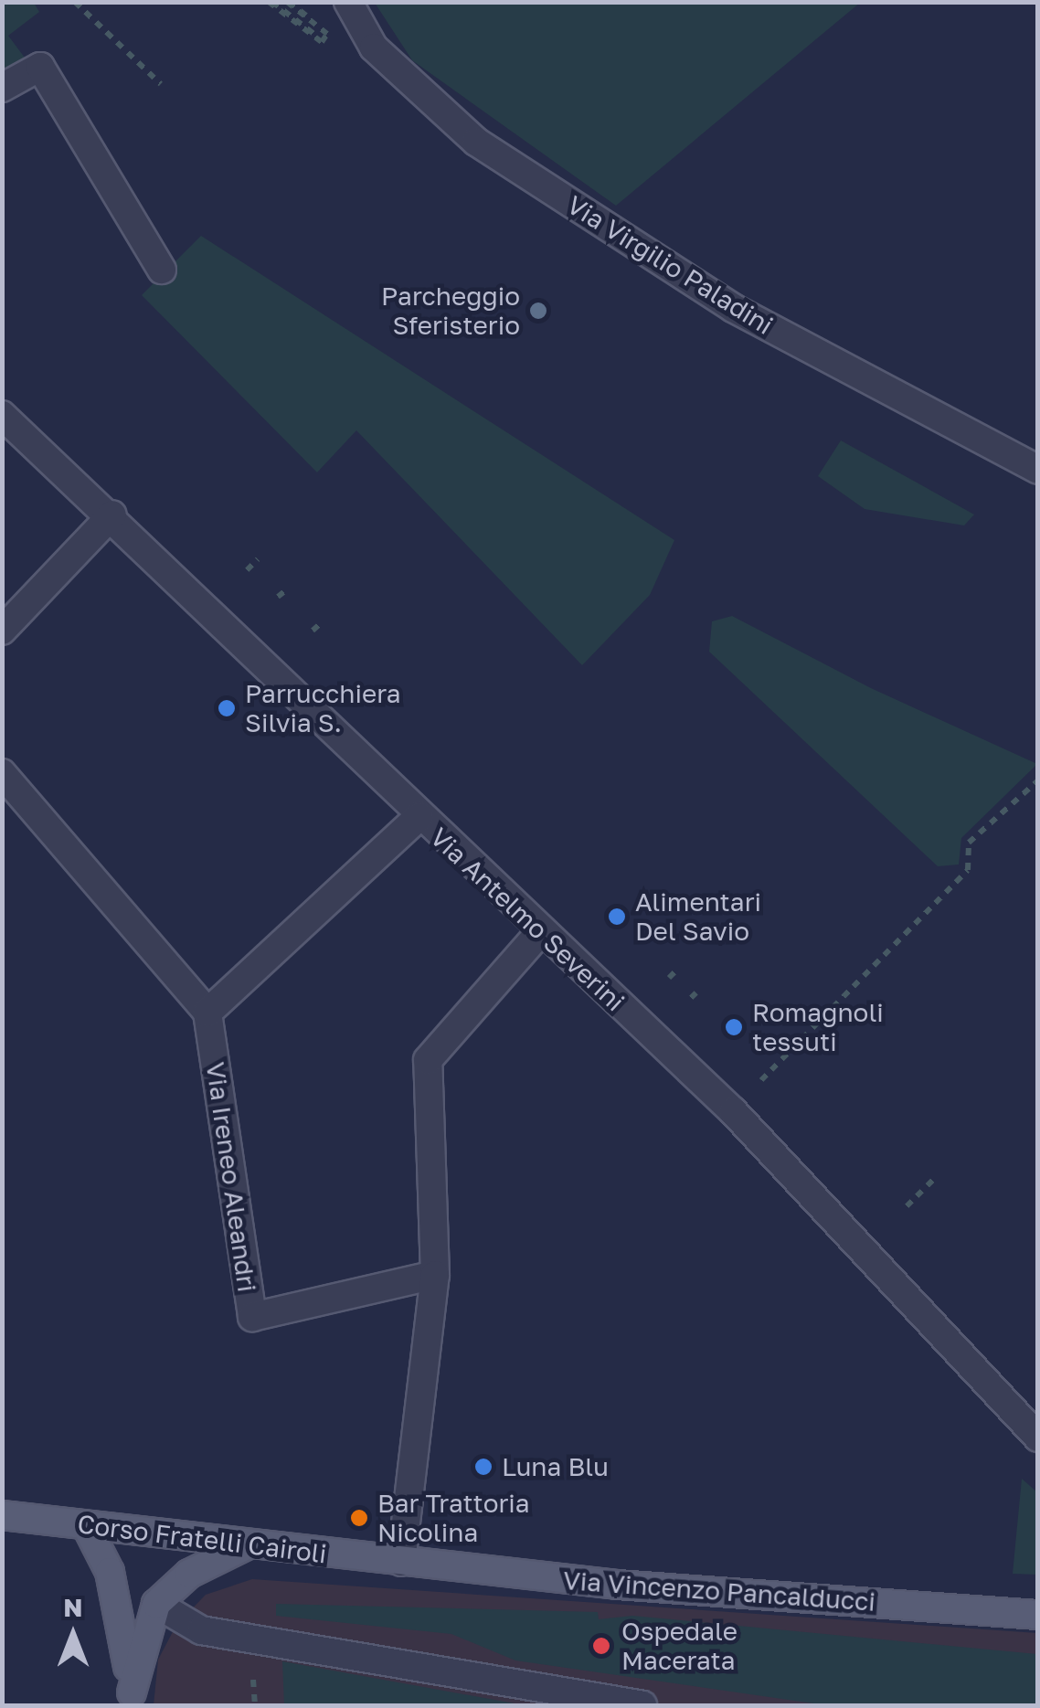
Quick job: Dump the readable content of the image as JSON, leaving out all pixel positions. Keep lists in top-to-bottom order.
{
  "streets": {
    "main road": ["Corso Fratelli Cairoli", "Via Vincenzo Pancalducci"],
    "street": ["Via Virgilio Paladini", "Via Antelmo Severini", "Via Ireneo Aleandri"]
  },
  "crossings": [
    ["Corso Fratelli Cairoli", "Via Vincenzo Pancalducci"]
  ],
  "places": [
    "Parcheggio Sferisterio",
    "Parrucchiera Silvia S.",
    "Alimentari Del Savio",
    "Romagnoli tessuti",
    "Luna Blu",
    "Bar Trattoria Nicolina",
    "Ospedale Macerata"
  ],
  "north": "top"
}
